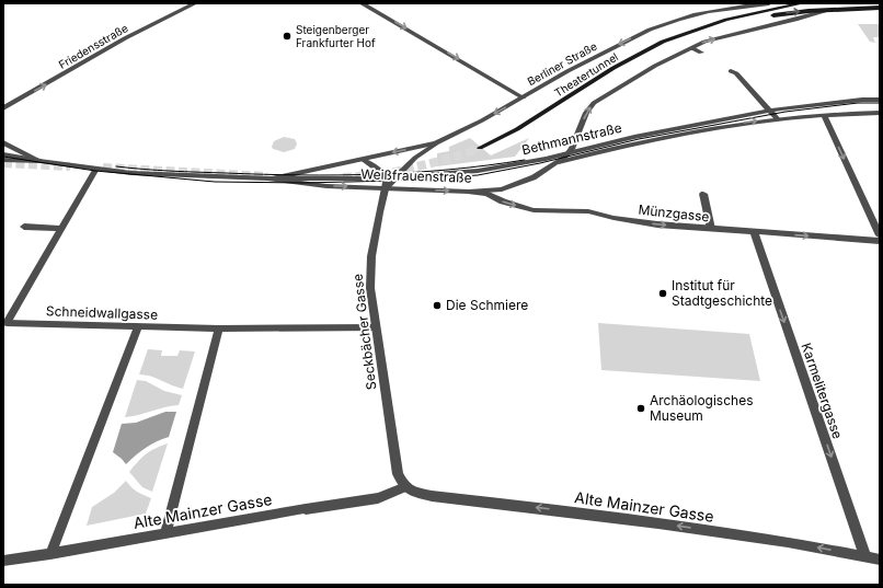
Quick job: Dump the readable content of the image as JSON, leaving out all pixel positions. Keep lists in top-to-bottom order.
{
  "streets": {
    "main road": ["Theatertunnel"],
    "street": [
      "Friedensstraße",
      "Berliner Straße",
      "Bethmannstraße",
      "Weißfrauenstraße",
      "Münzgasse",
      "Schneidwallgasse",
      "Seckbächer Gasse",
      "Karmelitergasse",
      "Alte Mainzer Gasse"
    ]
  },
  "crossings": [
    ["Berliner Straße", "Bethmannstraße"],
    ["Berliner Straße", "Weißfrauenstraße"],
    ["Berliner Straße", "Seckbächer Gasse"],
    ["Bethmannstraße", "Weißfrauenstraße"],
    ["Bethmannstraße", "Seckbächer Gasse"],
    ["Weißfrauenstraße", "Münzgasse"],
    ["Weißfrauenstraße", "Schneidwallgasse"],
    ["Weißfrauenstraße", "Seckbächer Gasse"],
    ["Münzgasse", "Karmelitergasse"],
    ["Schneidwallgasse", "Seckbächer Gasse"],
    ["Seckbächer Gasse", "Alte Mainzer Gasse"],
    ["Karmelitergasse", "Alte Mainzer Gasse"]
  ],
  "one_way": [
    "Friedensstraße",
    "Münzgasse",
    "Karmelitergasse",
    "Alte Mainzer Gasse"
  ],
  "places": [
    "Steigenberger Frankfurter Hof",
    "Institut für Stadtgeschichte",
    "Die Schmiere",
    "Archäologisches Museum"
  ]
}
